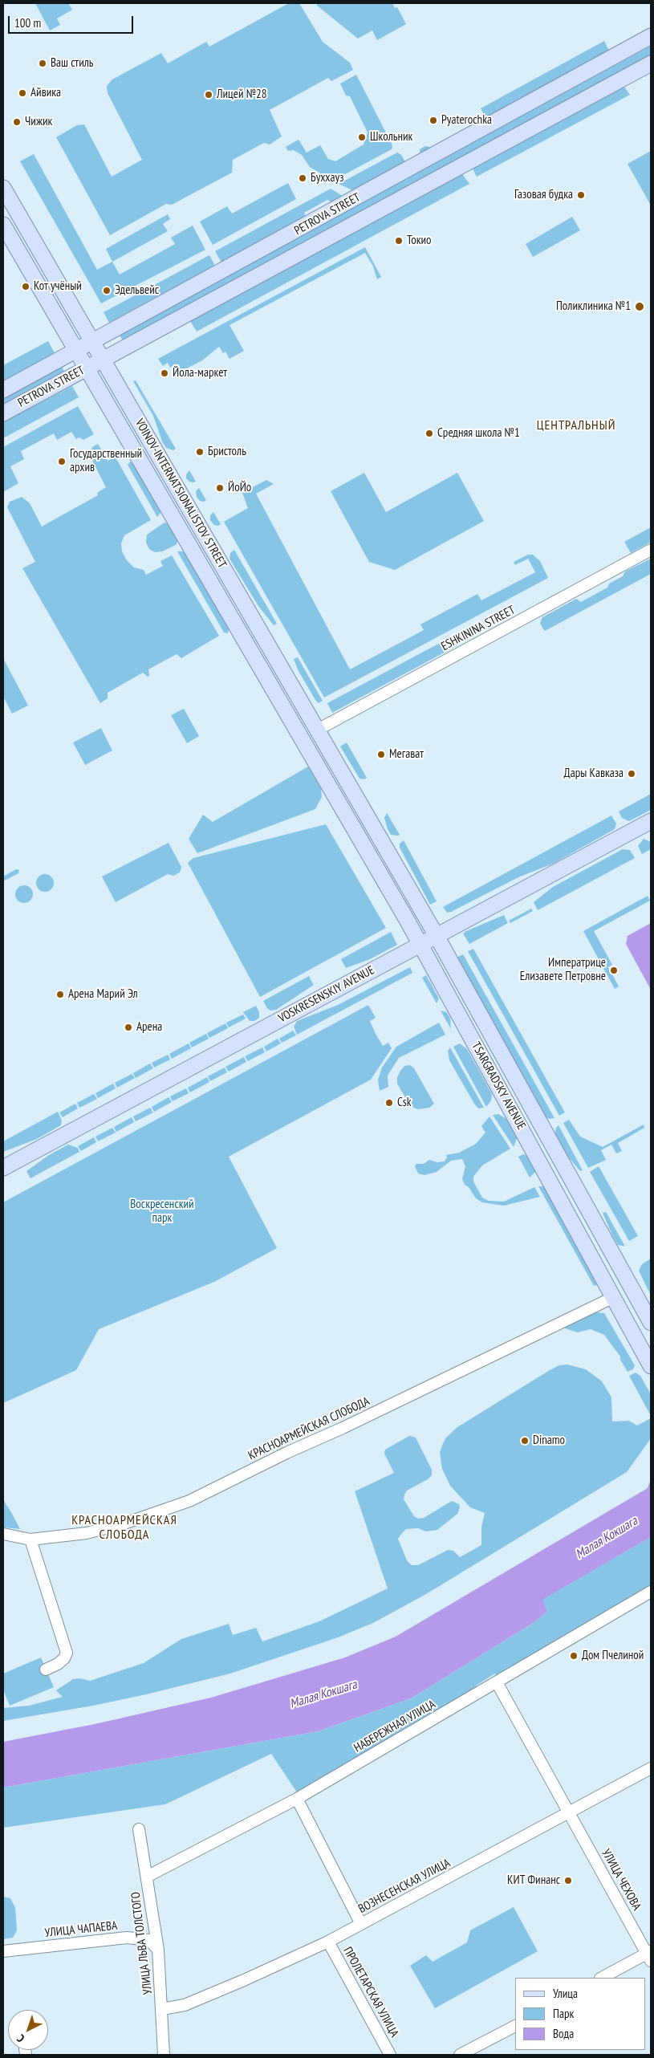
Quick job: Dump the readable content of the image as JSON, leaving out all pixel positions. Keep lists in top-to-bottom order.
{
  "streets": {
    "main road": [
      "PETROVA STREET",
      "VOINOV-INTERNATSIONALISTOV STREET",
      "VOSKRESENSKIY AVENUE",
      "TSARGRADSKY AVENUE"
    ],
    "street": [
      "ESHKININA STREET",
      "КРАСНОАРМЕЙСКАЯ СЛОБОДА",
      "НАБЕРЕЖНАЯ УЛИЦА",
      "УЛИЦА ЧЕХОВА",
      "ВОЗНЕСЕНСКАЯ УЛИЦА",
      "УЛИЦА ЧАПАЕВА",
      "УЛИЦА ЛЬВА ТОЛСТОГО",
      "ПРОЛЕТАРСКАЯ УЛИЦА"
    ]
  },
  "crossings": [
    ["PETROVA STREET", "VOINOV-INTERNATSIONALISTOV STREET"],
    ["VOINOV-INTERNATSIONALISTOV STREET", "ESHKININA STREET"],
    ["VOINOV-INTERNATSIONALISTOV STREET", "TSARGRADSKY AVENUE"],
    ["VOSKRESENSKIY AVENUE", "TSARGRADSKY AVENUE"],
    ["TSARGRADSKY AVENUE", "КРАСНОАРМЕЙСКАЯ СЛОБОДА"],
    ["НАБЕРЕЖНАЯ УЛИЦА", "УЛИЦА ЧЕХОВА"],
    ["НАБЕРЕЖНАЯ УЛИЦА", "УЛИЦА ЛЬВА ТОЛСТОГО"],
    ["УЛИЦА ЧЕХОВА", "ВОЗНЕСЕНСКАЯ УЛИЦА"],
    ["ВОЗНЕСЕНСКАЯ УЛИЦА", "УЛИЦА ЛЬВА ТОЛСТОГО"],
    ["ВОЗНЕСЕНСКАЯ УЛИЦА", "ПРОЛЕТАРСКАЯ УЛИЦА"],
    ["УЛИЦА ЧАПАЕВА", "УЛИЦА ЛЬВА ТОЛСТОГО"]
  ],
  "districts": ["ЦЕНТРАЛЬНЫЙ", "КРАСНОАРМЕЙСКАЯ СЛОБОДА"],
  "water": ["Малая Кокшага"],
  "parks": ["Воскресенский парк"],
  "places": [
    "Ваш стиль",
    "Айвика",
    "Лицей №28",
    "Pyaterochka",
    "Чижик",
    "Школьник",
    "Буххауз",
    "Газовая будка",
    "Токио",
    "Кот учёный",
    "Эдельвейс",
    "Поликлиника №1",
    "Йола-маркет",
    "Средняя школа №1",
    "Бристоль",
    "Государственный архив",
    "ЙоЙо",
    "Мегават",
    "Дары Кавказа",
    "Императрице Елизавете Петровне",
    "Арена Марий Эл",
    "Арена",
    "Csk",
    "Dinamo",
    "Дом Пчелиной",
    "КИТ Финанс"
  ],
  "legend": ["Улица", "Парк", "Вода"],
  "scale_bar": "100 m",
  "north": "bottom left"
}
